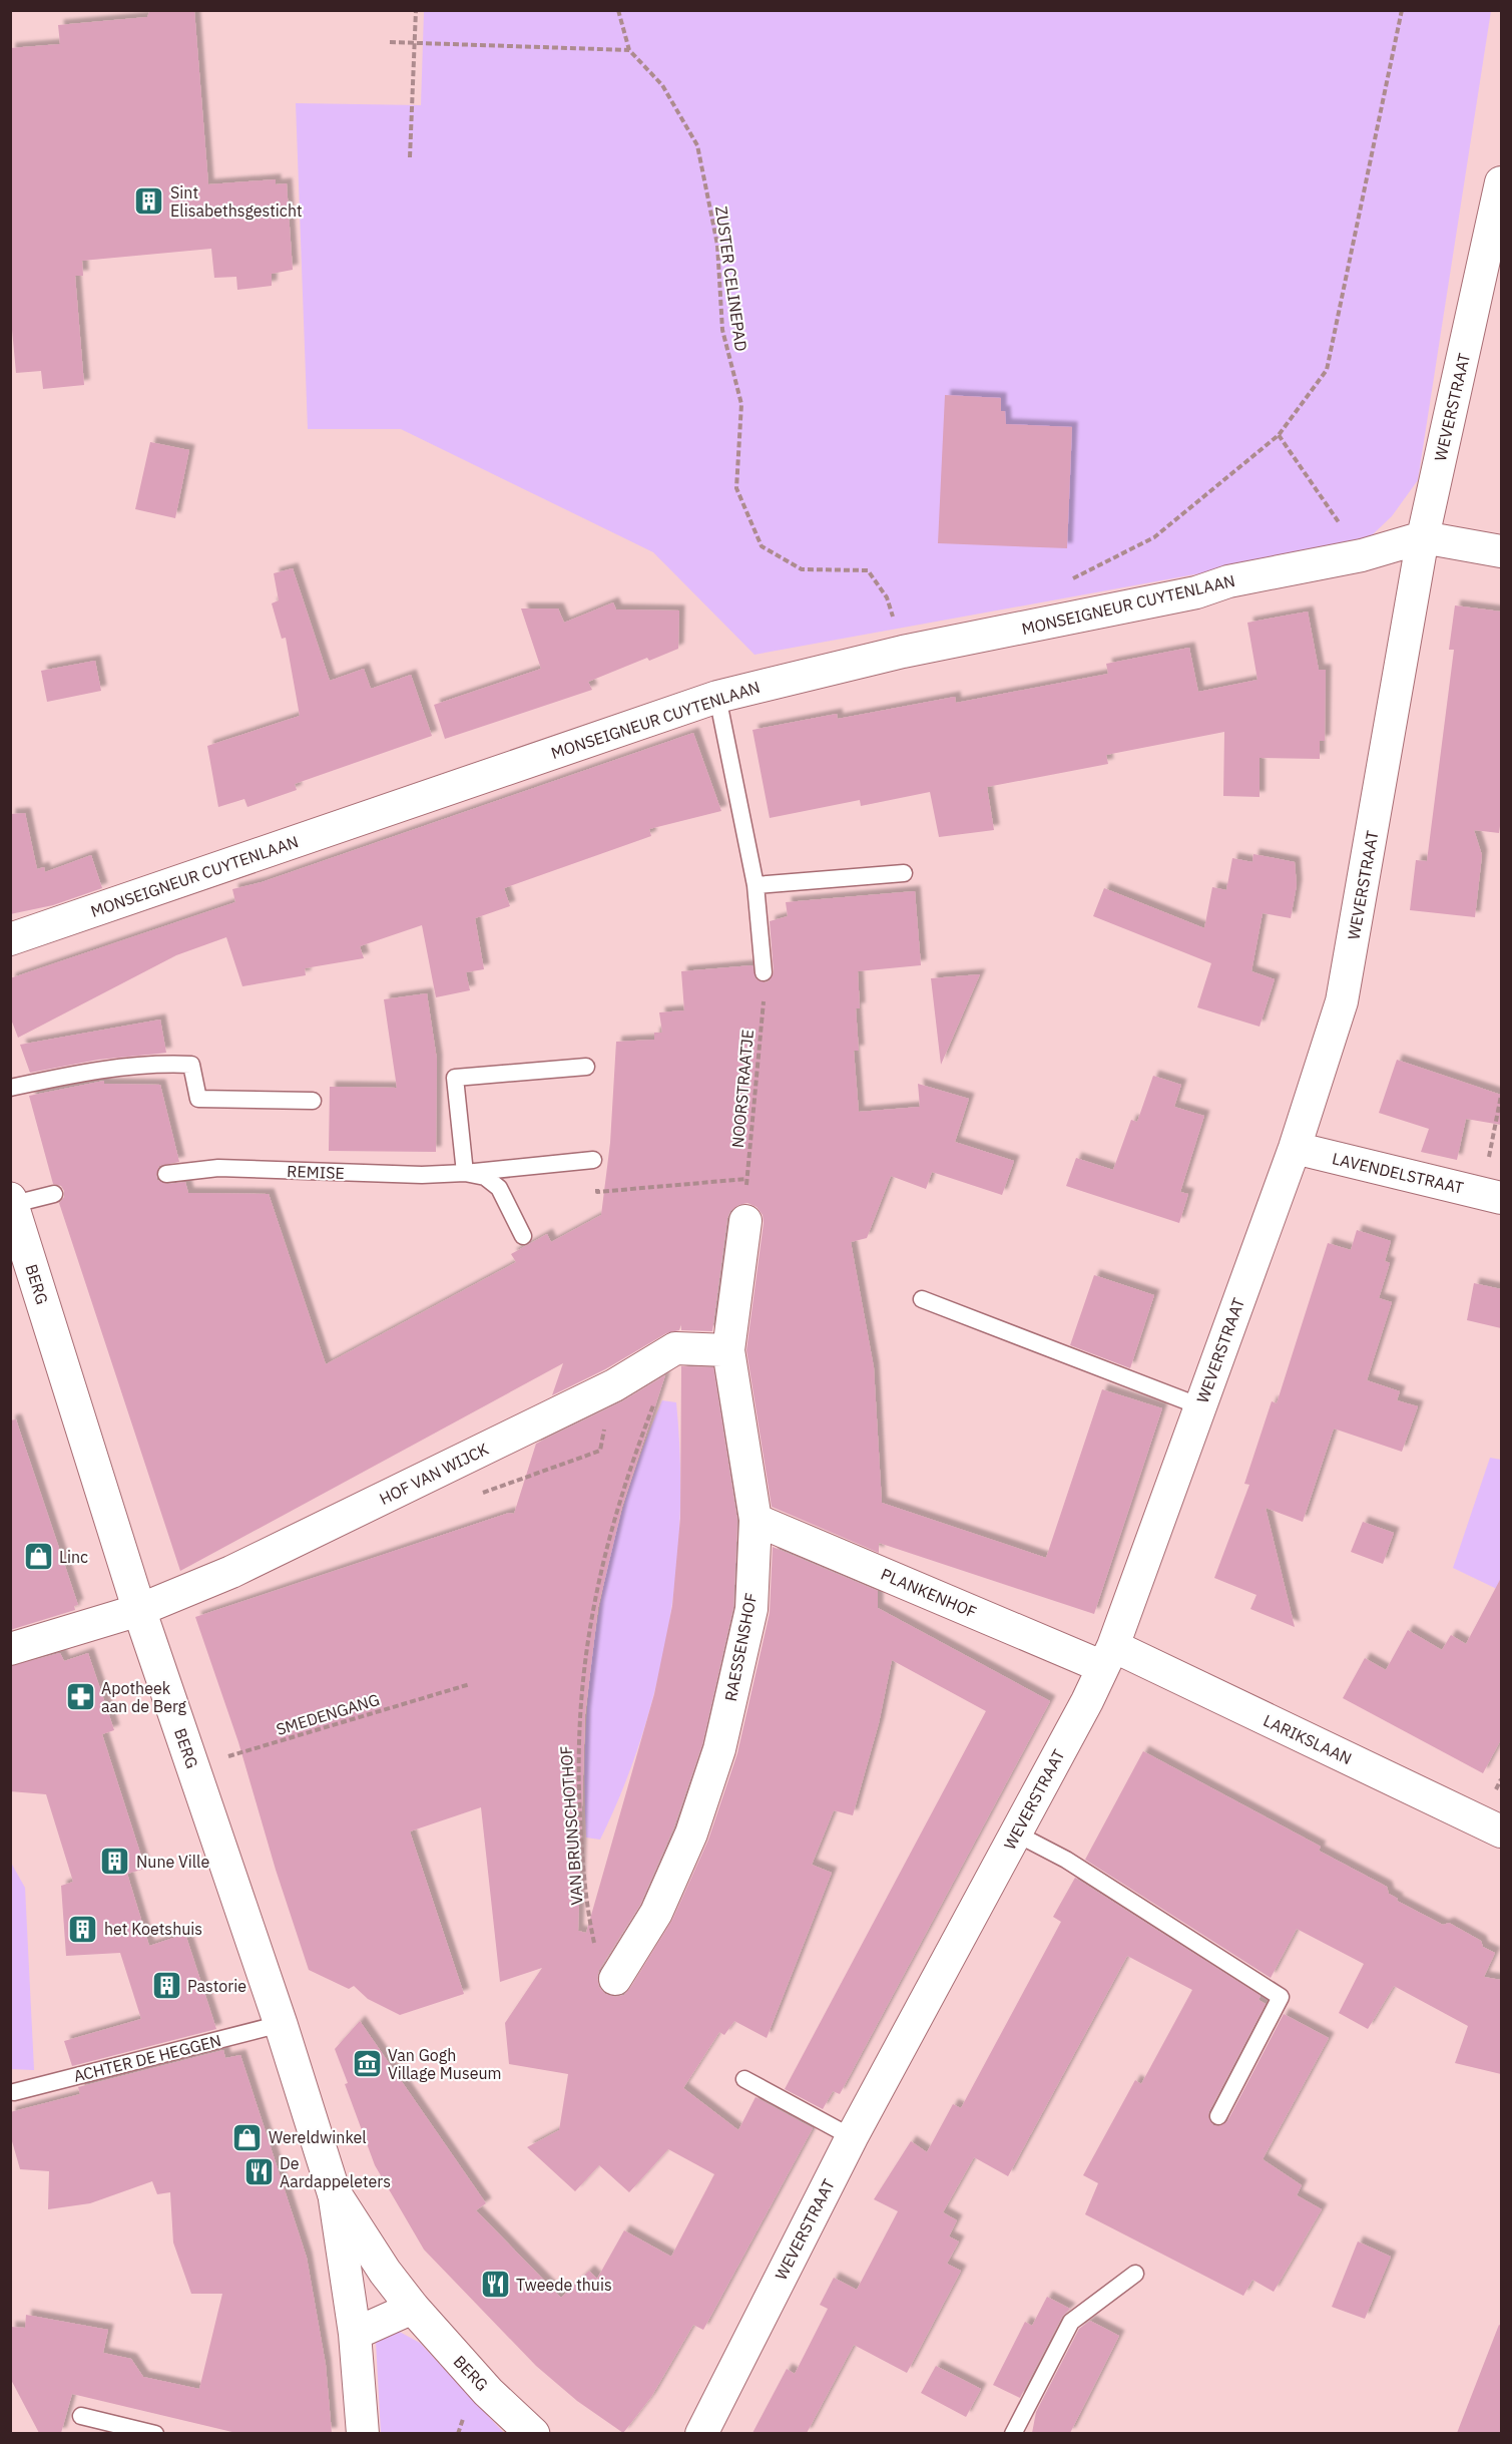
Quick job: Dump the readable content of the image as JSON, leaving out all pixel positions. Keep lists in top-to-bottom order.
{
  "streets": {
    "street": [
      "WEVERSTRAAT",
      "MONSEIGNEUR CUYTENLAAN",
      "LAVENDELSTRAAT",
      "BERG",
      "HOF VAN WIJCK",
      "PLANKENHOF",
      "RAESSENSHOF",
      "LARIKSLAAN"
    ],
    "lane": ["REMISE", "ACHTER DE HEGGEN"],
    "path": [
      "ZUSTER CELINEPAD",
      "NOORSTRAATJE",
      "SMEDENGANG",
      "VAN BRUNSCHOTHOF"
    ]
  },
  "crossings": [
    ["ZUSTER CELINEPAD", "MONSEIGNEUR CUYTENLAAN"],
    ["WEVERSTRAAT", "MONSEIGNEUR CUYTENLAAN"],
    ["WEVERSTRAAT", "LAVENDELSTRAAT"],
    ["WEVERSTRAAT", "PLANKENHOF"],
    ["WEVERSTRAAT", "LARIKSLAAN"],
    ["NOORSTRAATJE", "REMISE"],
    ["BERG", "HOF VAN WIJCK"],
    ["BERG", "SMEDENGANG"],
    ["BERG", "ACHTER DE HEGGEN"],
    ["HOF VAN WIJCK", "RAESSENSHOF"],
    ["PLANKENHOF", "RAESSENSHOF"],
    ["PLANKENHOF", "LARIKSLAAN"],
    ["RAESSENSHOF", "VAN BRUNSCHOTHOF"]
  ],
  "places": {
    "building": [
      "Sint Elisabethsgesticht",
      "Nune Ville",
      "het Koetshuis",
      "Pastorie"
    ],
    "shop": ["Linc", "Wereldwinkel"],
    "pharmacy": ["Apotheek aan de Berg"],
    "museum": ["Van Gogh Village Museum"],
    "restaurant": ["De Aardappeleters", "Tweede thuis"]
  }
}
